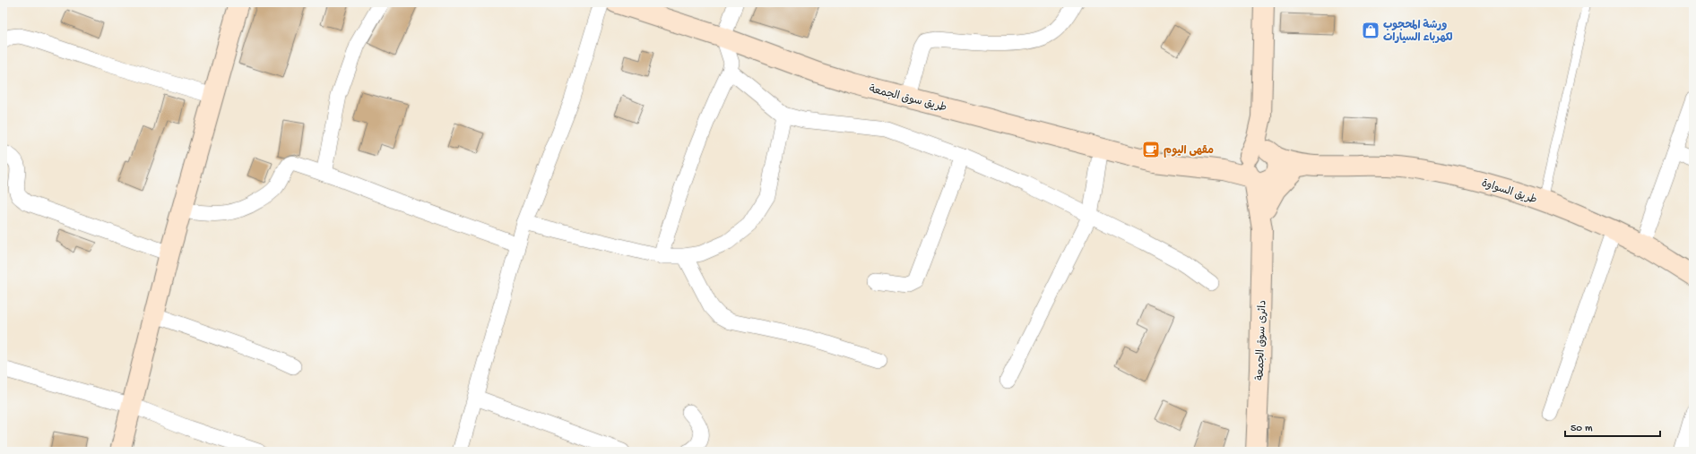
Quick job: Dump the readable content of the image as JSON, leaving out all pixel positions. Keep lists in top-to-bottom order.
{
  "streets": {
    "street": ["طريق سوق الجمعة", "طريق السواوة", "دائرى سوق الجمعة"]
  },
  "places": {
    "shop": ["ورشة المحجوب لكهرباء السيارات"],
    "cafe": ["مقهى اليوم"]
  },
  "scale_bar": "50 m"
}
